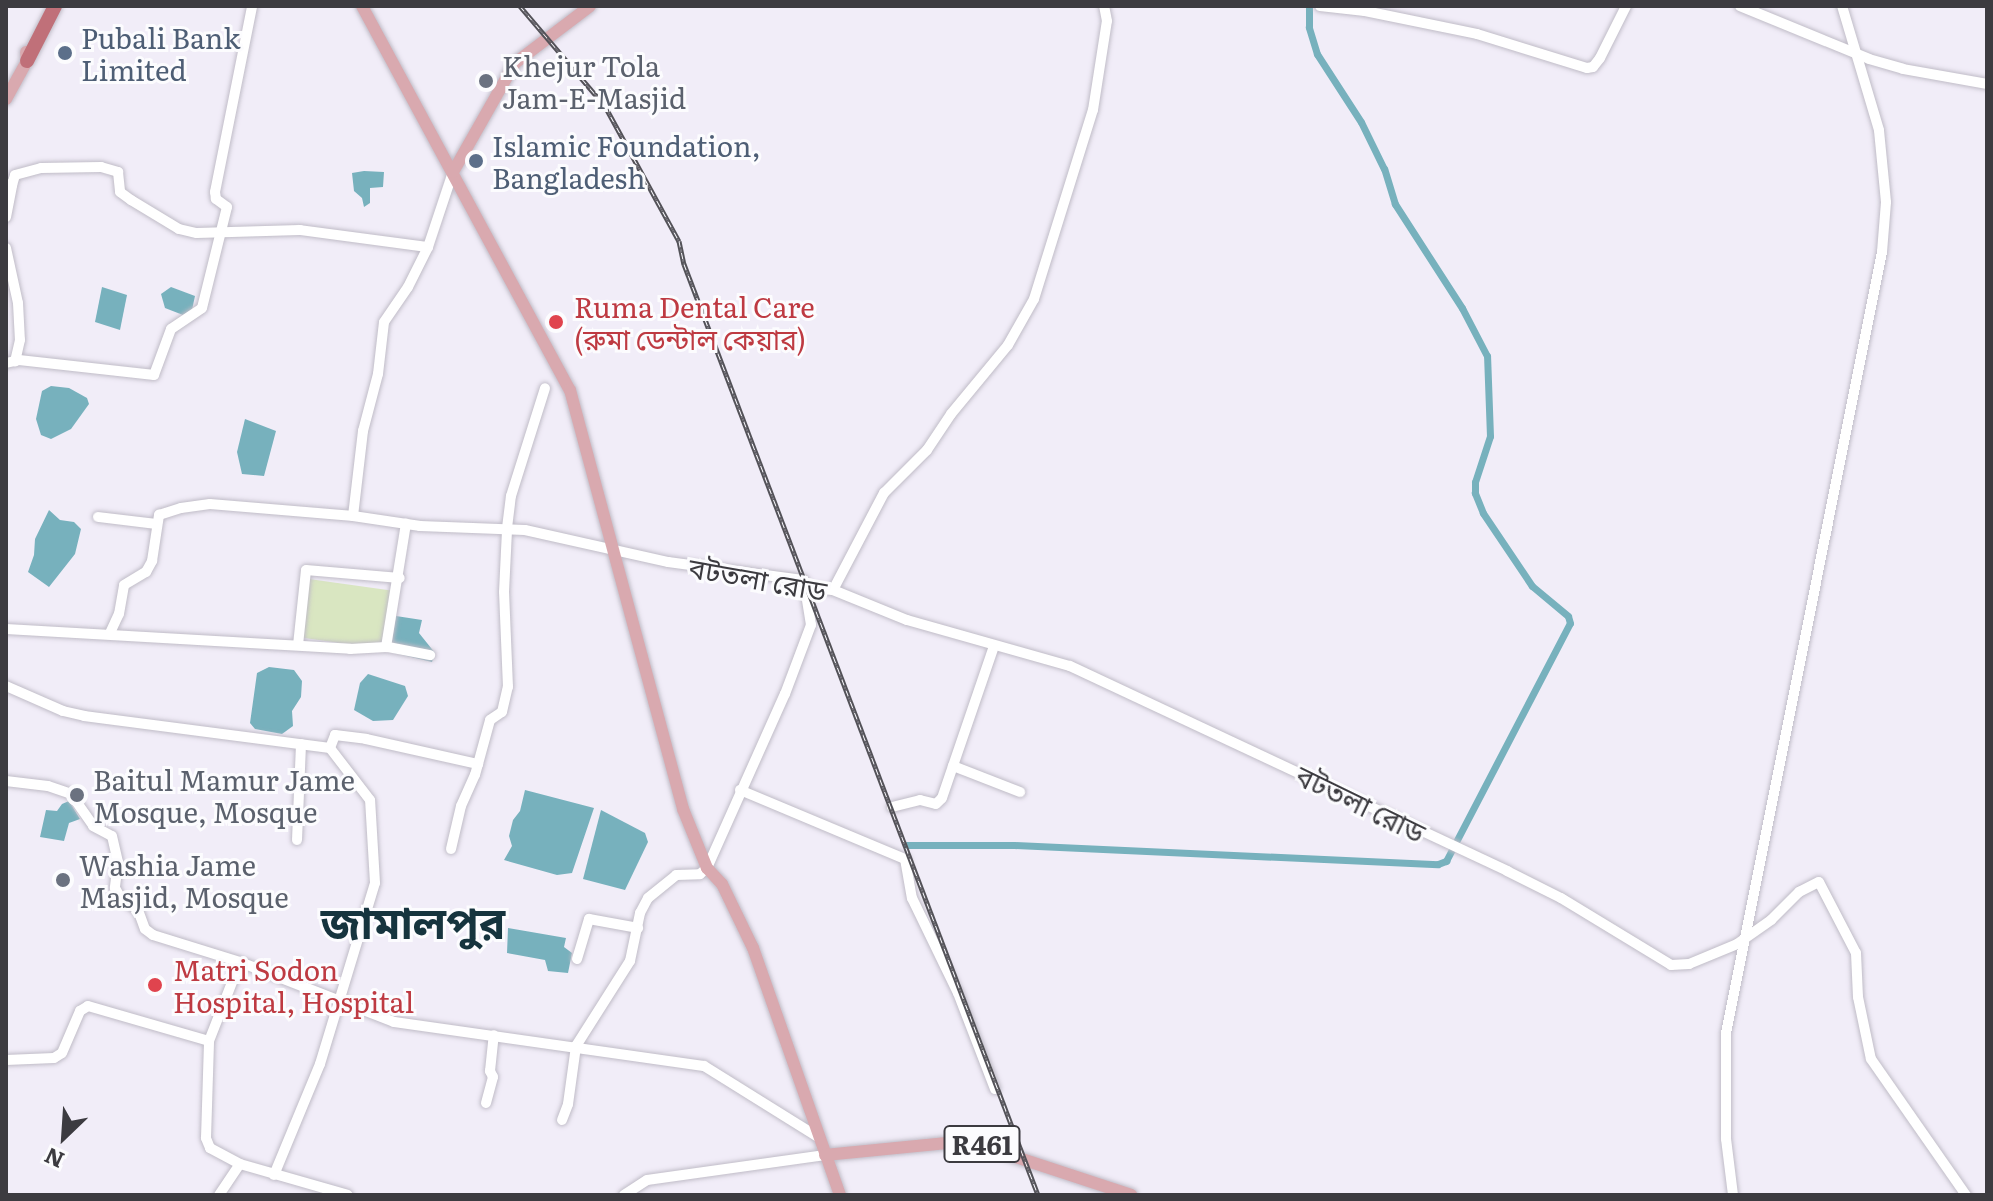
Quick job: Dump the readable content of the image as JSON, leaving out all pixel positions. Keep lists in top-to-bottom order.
{
  "streets": {
    "main road": ["R461"],
    "street": ["বটতলা রোড"]
  },
  "districts": ["জামালপুর"],
  "places": [
    "Pubali Bank Limited",
    "Khejur Tola Jam-E-Masjid",
    "Islamic Foundation, Bangladesh",
    "Ruma Dental Care (রুমা ডেন্টাল কেয়ার)",
    "Baitul Mamur Jame Mosque, Mosque",
    "Washia Jame Masjid, Mosque",
    "Matri Sodon Hospital, Hospital"
  ],
  "north": "bottom left"
}
